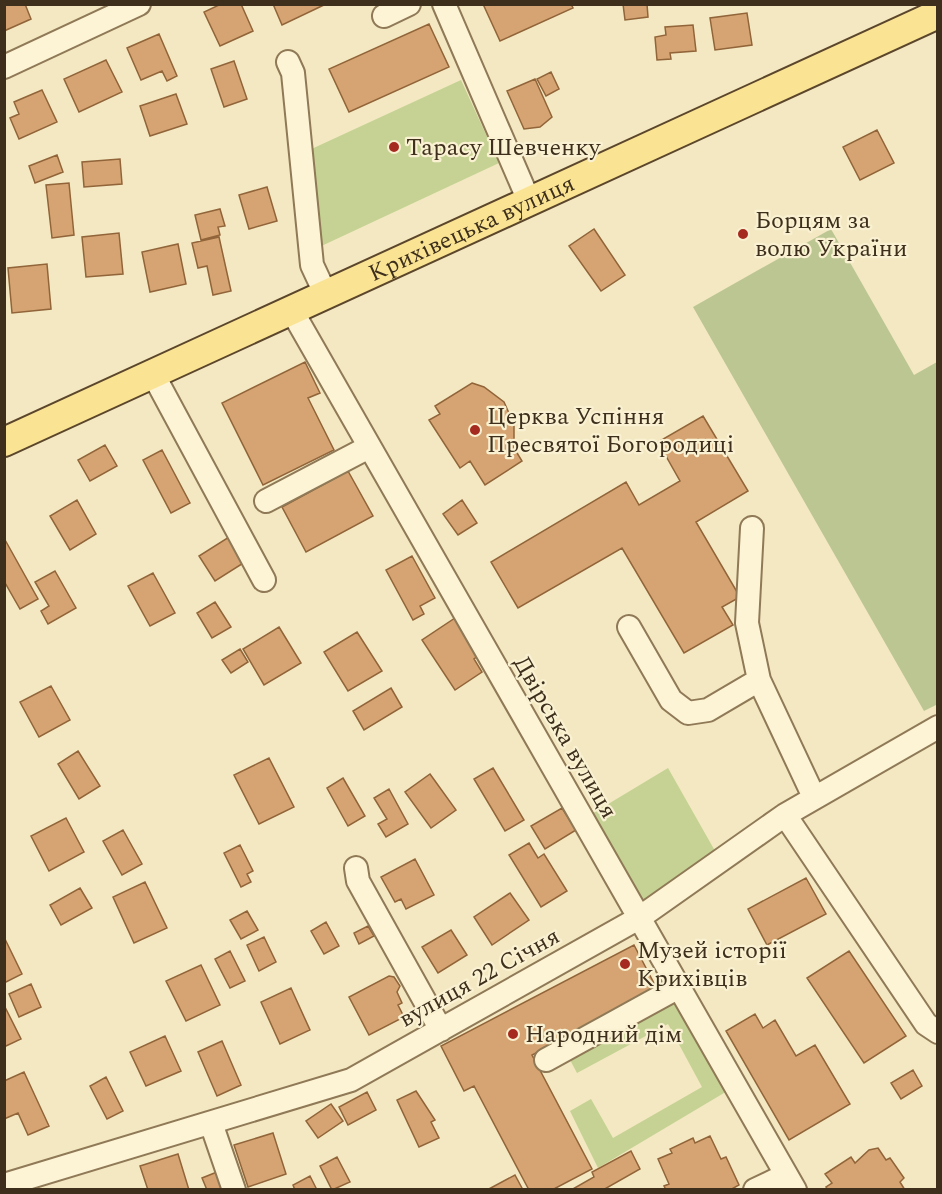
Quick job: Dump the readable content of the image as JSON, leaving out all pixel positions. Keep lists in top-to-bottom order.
{
  "streets": {
    "main road": ["Крихівецька вулиця"],
    "street": ["Двірська вулиця", "вулиця 22 Січня"]
  },
  "crossings": [
    ["Крихівецька вулиця", "Двірська вулиця"],
    ["Двірська вулиця", "вулиця 22 Січня"]
  ],
  "places": [
    "Тарасу Шевченку",
    "Борцям за волю України",
    "Церква Успіння Пресвятої Богородиці",
    "Музей історії Крихівців",
    "Народний дім"
  ]
}
